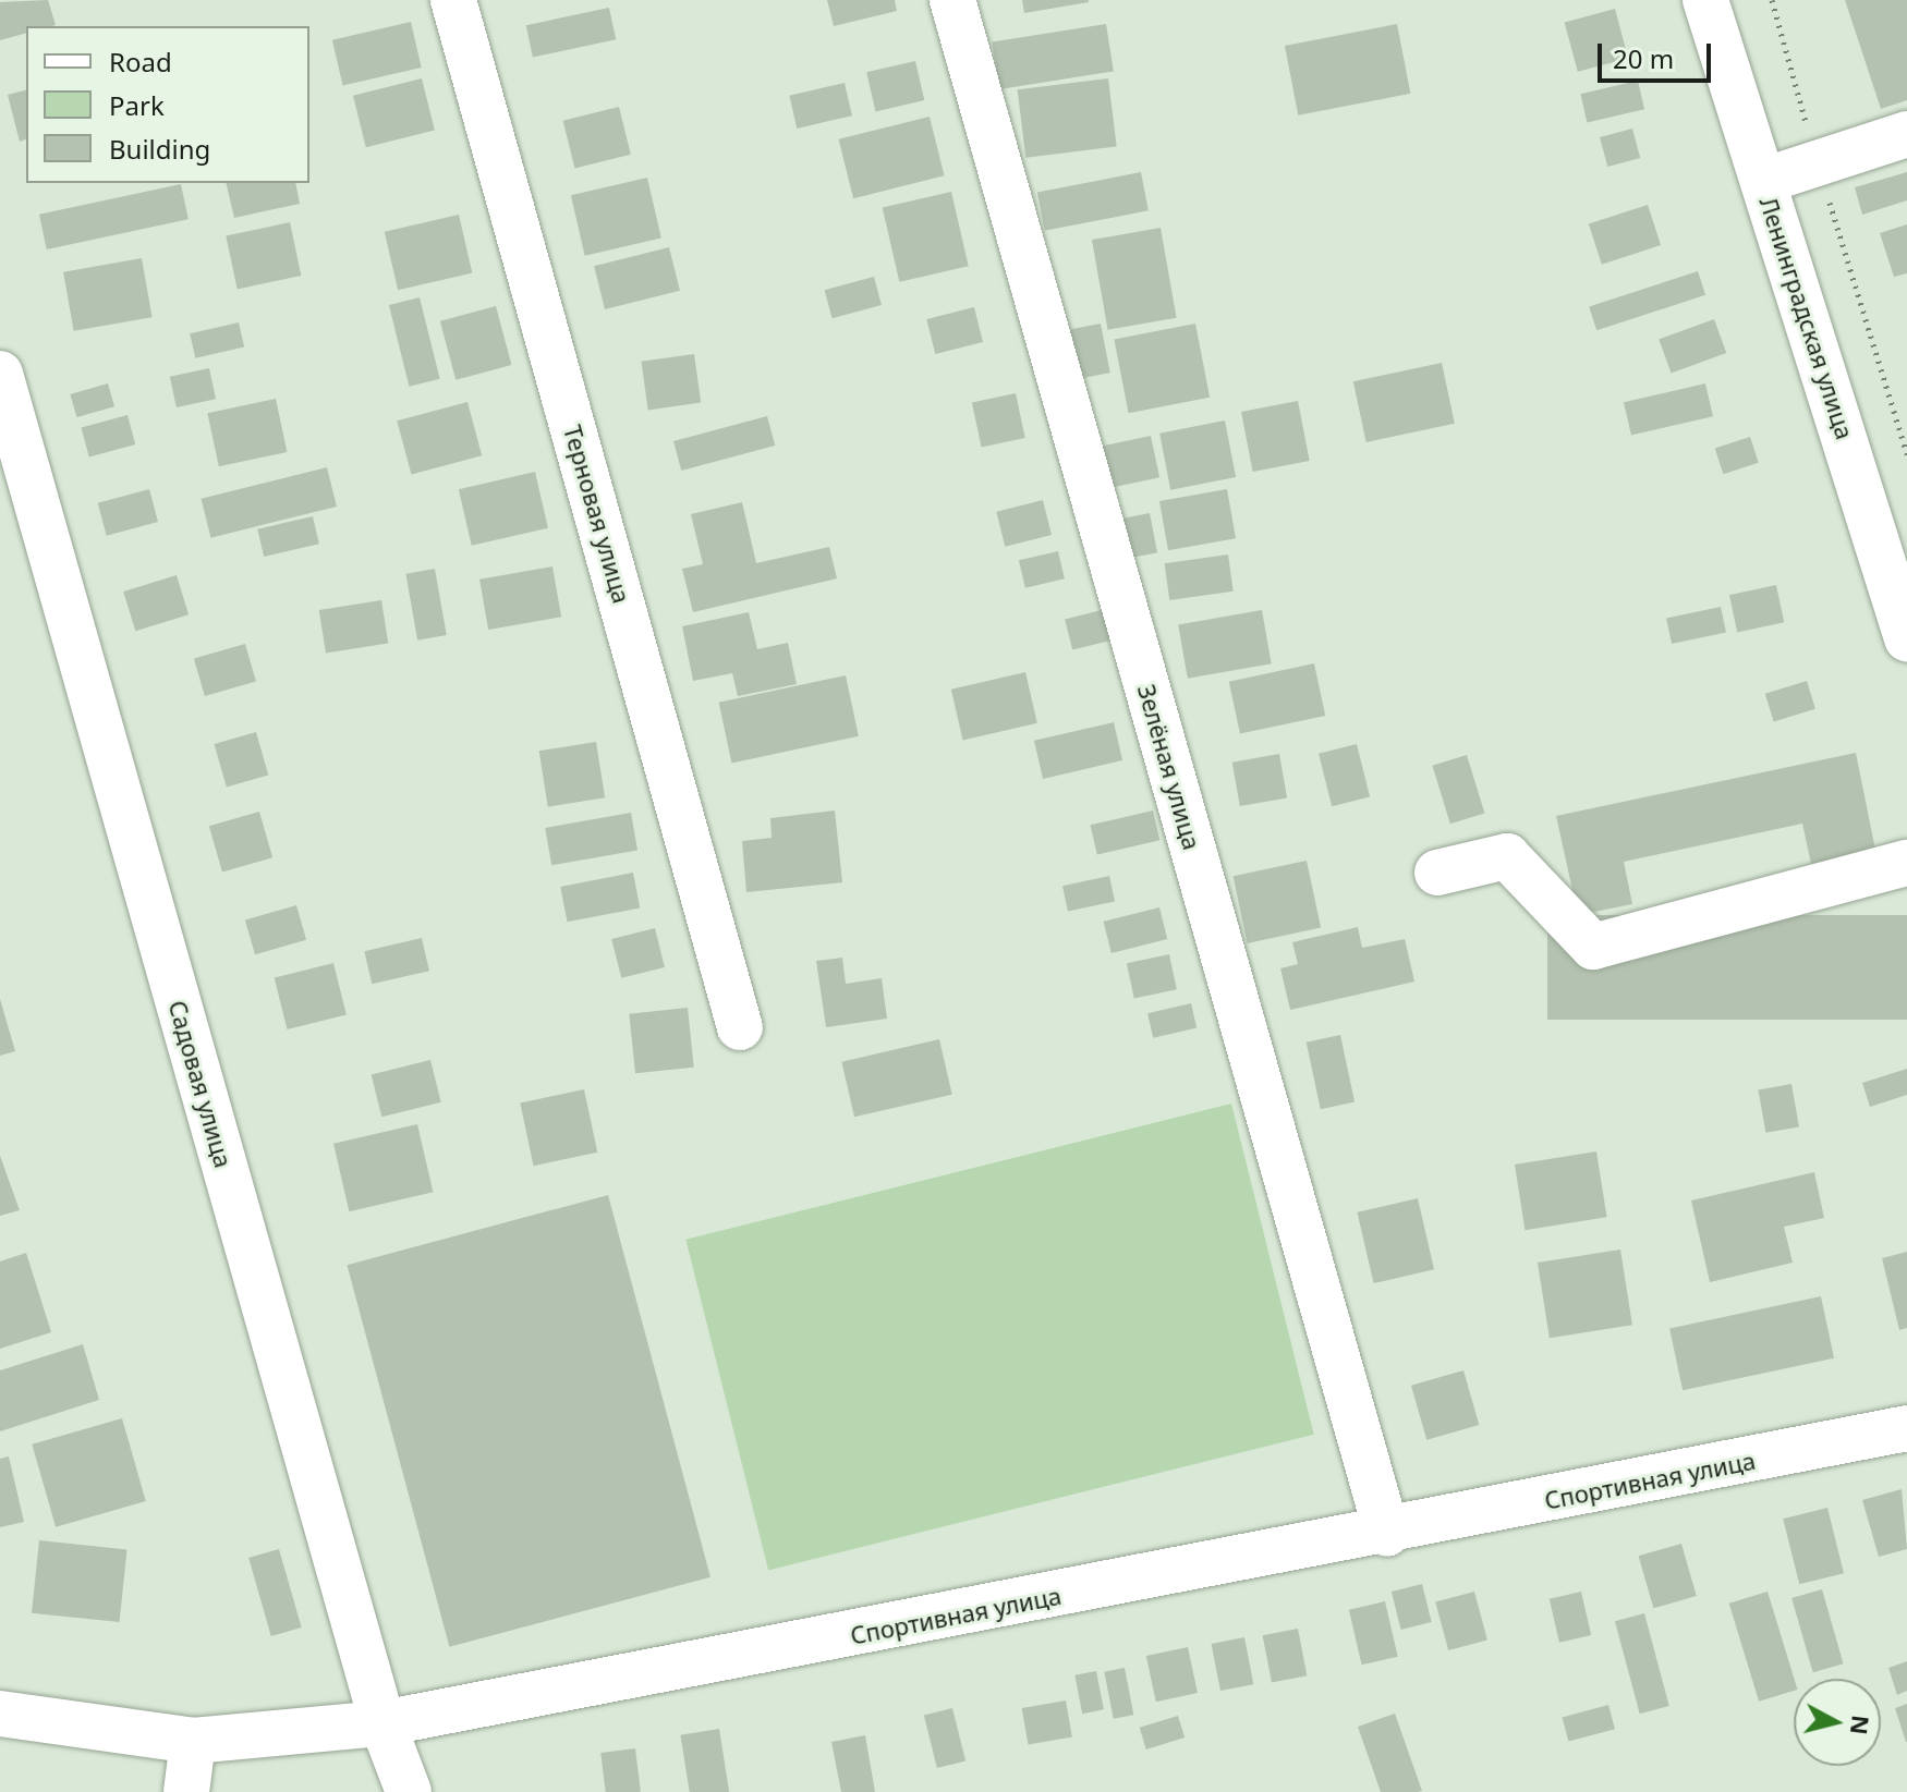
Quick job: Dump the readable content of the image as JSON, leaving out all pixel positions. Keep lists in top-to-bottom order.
{
  "streets": {
    "street": [
      "Ленинградская улица",
      "Терновая улица",
      "Зелёная улица",
      "Садовая улица",
      "Спортивная улица"
    ]
  },
  "crossings": [
    ["Зелёная улица", "Спортивная улица"],
    ["Садовая улица", "Спортивная улица"]
  ],
  "legend": ["Road", "Park", "Building"],
  "scale_bar": "20 m",
  "north": "right"
}
